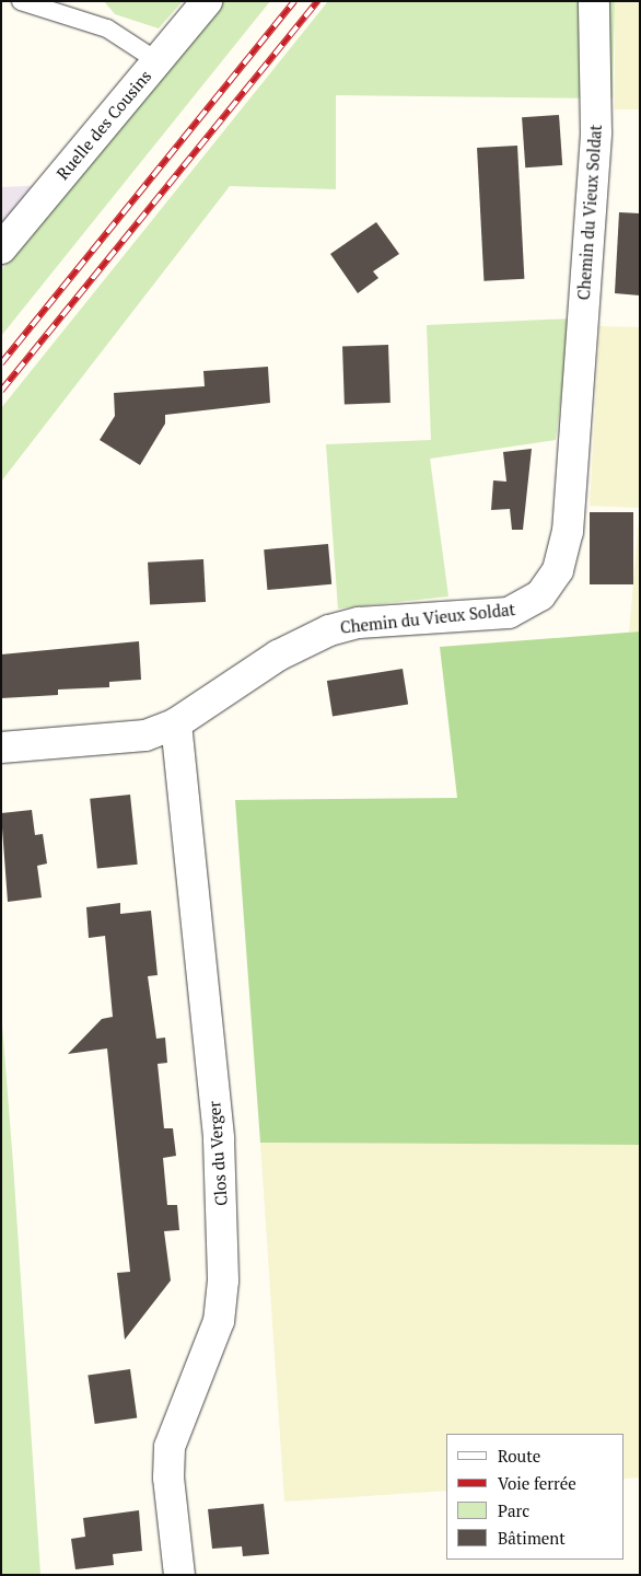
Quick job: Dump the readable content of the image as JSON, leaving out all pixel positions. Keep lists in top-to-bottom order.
{
  "streets": {
    "street": ["Ruelle des Cousins", "Chemin du Vieux Soldat", "Clos du Verger"]
  },
  "crossings": [
    ["Chemin du Vieux Soldat", "Clos du Verger"]
  ],
  "legend": [
    "Route",
    "Voie ferrée",
    "Parc",
    "Bâtiment"
  ]
}
